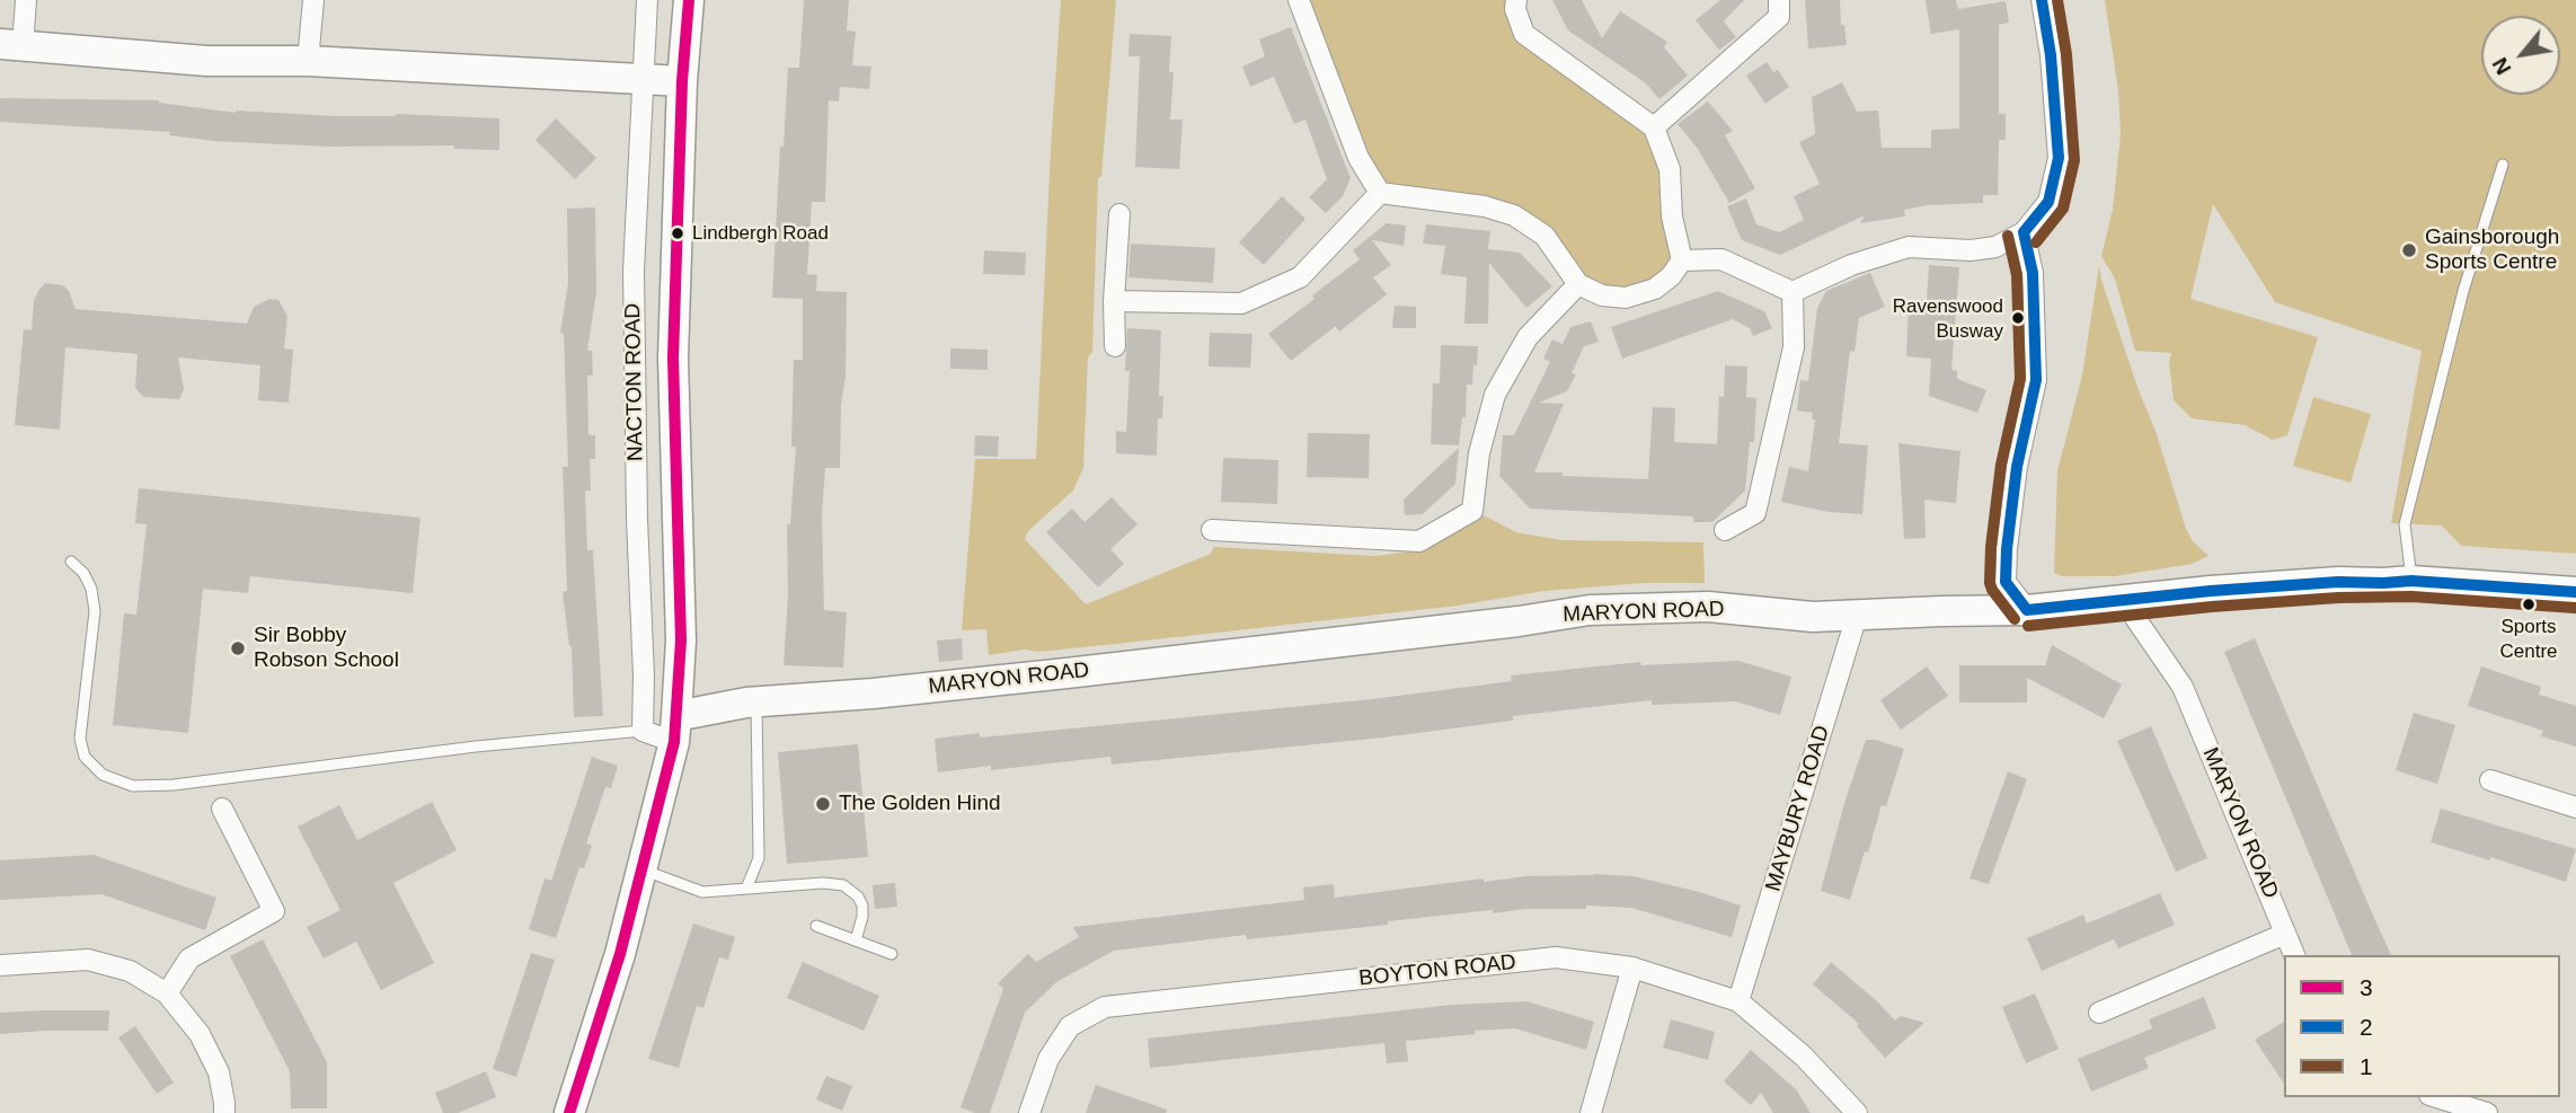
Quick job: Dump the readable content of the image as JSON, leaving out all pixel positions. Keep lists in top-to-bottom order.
{
  "streets": {
    "street": [
      "NACTON ROAD",
      "MARYON ROAD",
      "MAYBURY ROAD",
      "BOYTON ROAD"
    ]
  },
  "crossings": [
    ["NACTON ROAD", "MARYON ROAD"],
    ["MARYON ROAD", "MAYBURY ROAD"],
    ["MAYBURY ROAD", "BOYTON ROAD"]
  ],
  "places": [
    "Lindbergh Road",
    "Gainsborough Sports Centre",
    "Ravenswood Busway",
    "Sports Centre",
    "Sir Bobby Robson School",
    "The Golden Hind"
  ],
  "lines": ["transit line 3", "transit line 2", "transit line 1"],
  "legend": ["3", "2", "1"],
  "north": "bottom left"
}
